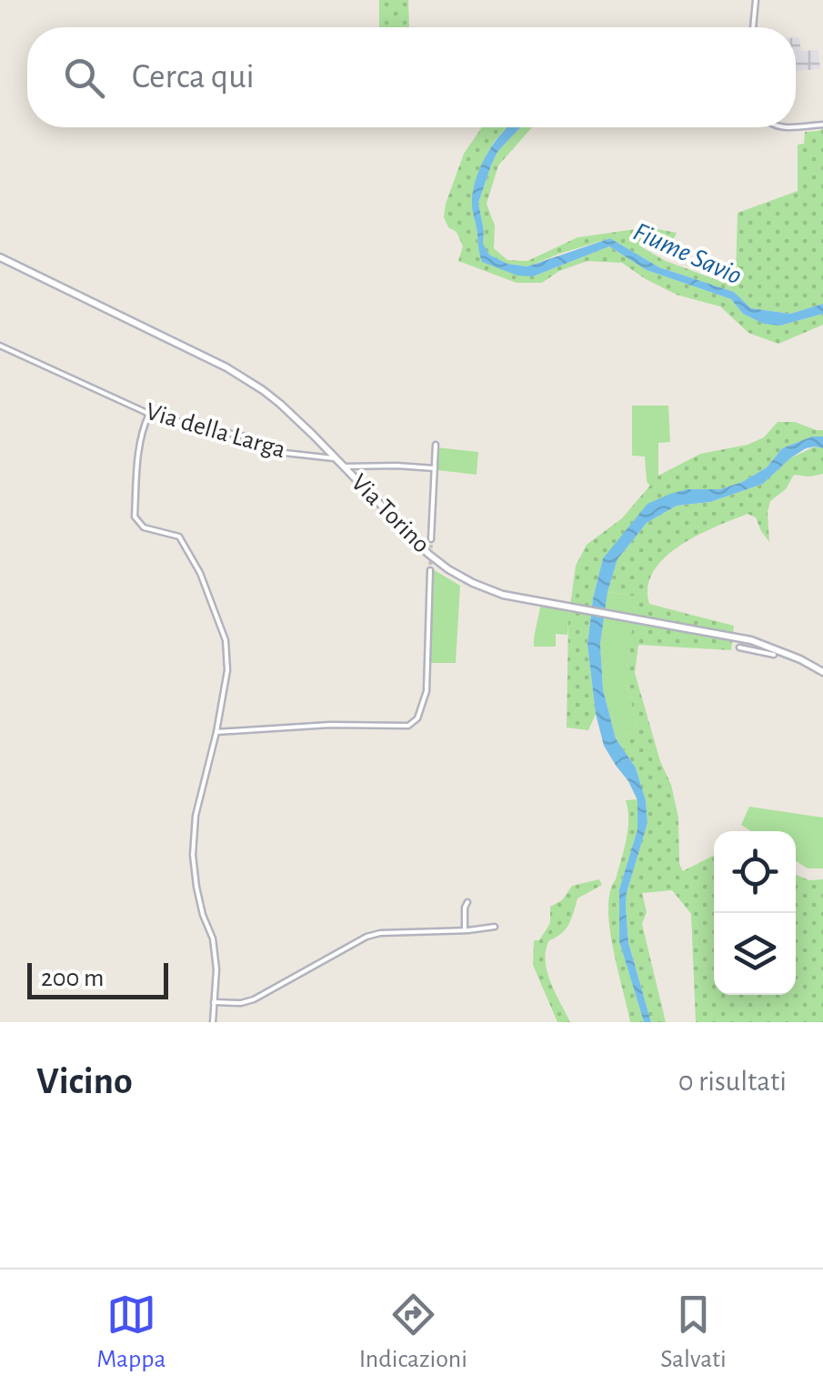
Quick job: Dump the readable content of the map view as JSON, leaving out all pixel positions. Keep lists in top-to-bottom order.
{
  "streets": {
    "main road": ["Via Torino"],
    "street": ["Via della Larga"]
  },
  "crossings": [
    ["Via della Larga", "Via Torino"]
  ],
  "water": ["Fiume Savio"],
  "scale_bar": "200 m",
  "page": {
    "search": "Cerca qui",
    "scale": "200 m",
    "heading": ["Vicino", "0 risultati"],
    "nav": ["Mappa", "Indicazioni", "Salvati"]
  }
}
